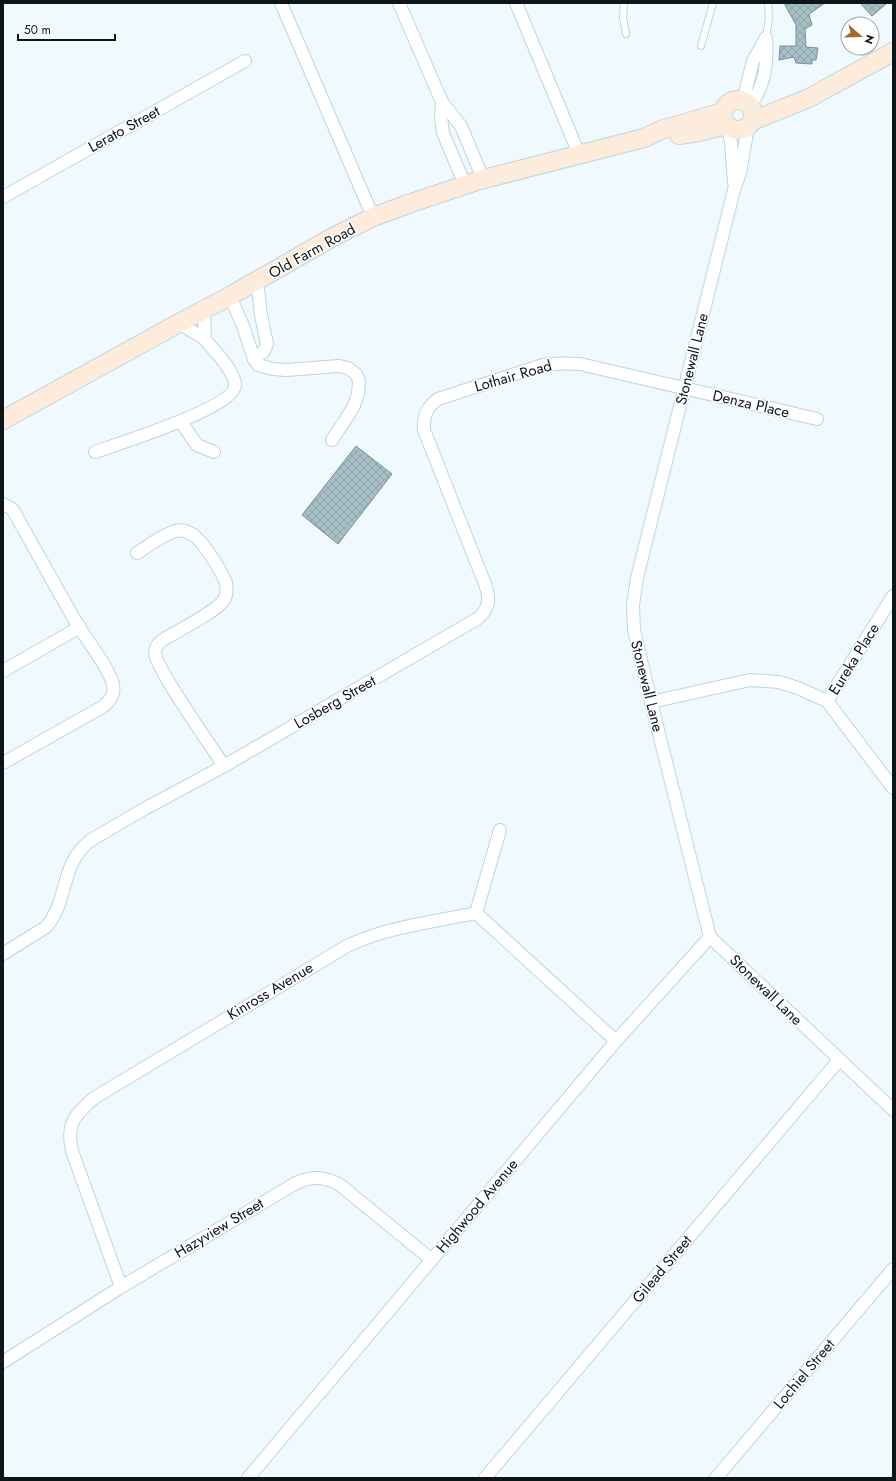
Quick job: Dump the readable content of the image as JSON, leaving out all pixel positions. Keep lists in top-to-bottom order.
{
  "streets": {
    "street": [
      "Lerato Street",
      "Old Farm Road",
      "Stonewall Lane",
      "Lothair Road",
      "Denza Place",
      "Eureka Place",
      "Losberg Street",
      "Kinross Avenue",
      "Highwood Avenue",
      "Hazyview Street",
      "Gilead Street",
      "Lochiel Street"
    ]
  },
  "crossings": [
    ["Old Farm Road", "Stonewall Lane"],
    ["Stonewall Lane", "Lothair Road"],
    ["Stonewall Lane", "Denza Place"],
    ["Stonewall Lane", "Highwood Avenue"],
    ["Stonewall Lane", "Gilead Street"],
    ["Lothair Road", "Denza Place"],
    ["Lothair Road", "Losberg Street"],
    ["Kinross Avenue", "Hazyview Street"],
    ["Highwood Avenue", "Hazyview Street"]
  ],
  "scale_bar": "50 m",
  "north": "right"
}
